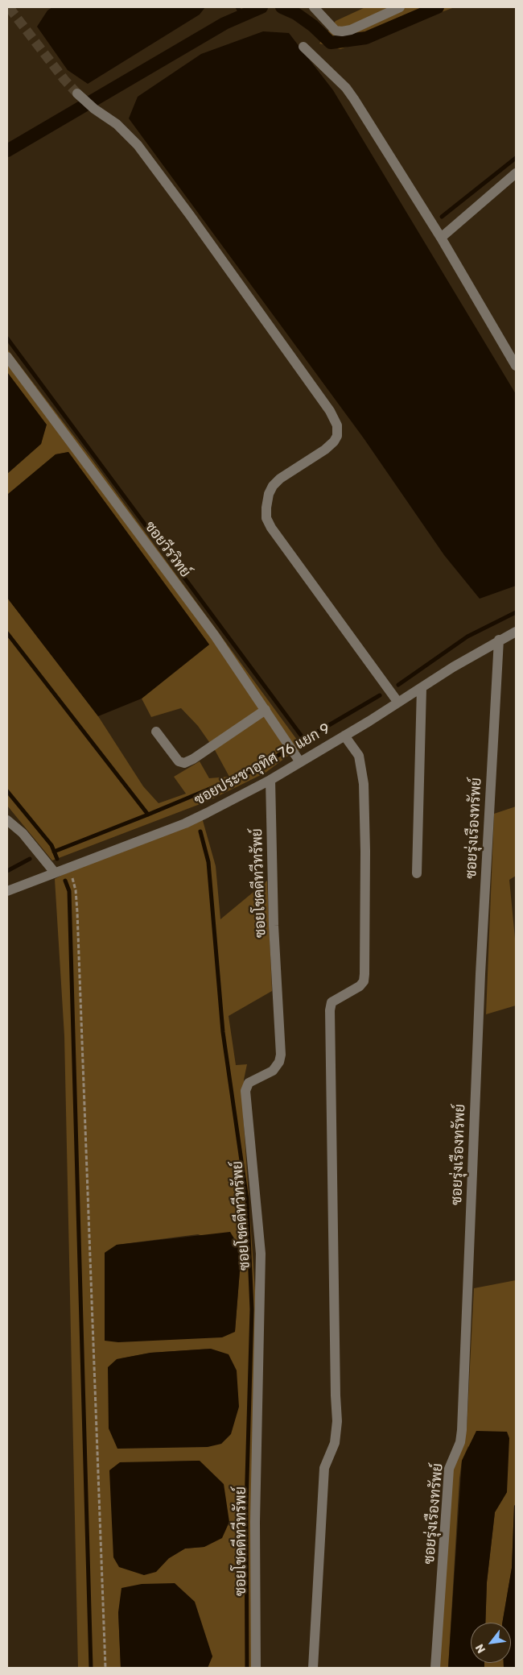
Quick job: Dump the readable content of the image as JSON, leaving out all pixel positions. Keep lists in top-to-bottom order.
{
  "streets": {
    "street": [
      "ซอยวีรวิทย์",
      "ซอยประชาอุทิศ 76 แยก 9",
      "ซอยรุ่งเรืองทรัพย์",
      "ซอยโชคดีทวีทรัพย์"
    ]
  },
  "crossings": [
    ["ซอยวีรวิทย์", "ซอยประชาอุทิศ 76 แยก 9"],
    ["ซอยประชาอุทิศ 76 แยก 9", "ซอยรุ่งเรืองทรัพย์"],
    ["ซอยประชาอุทิศ 76 แยก 9", "ซอยโชคดีทวีทรัพย์"]
  ],
  "north": "bottom left"
}
